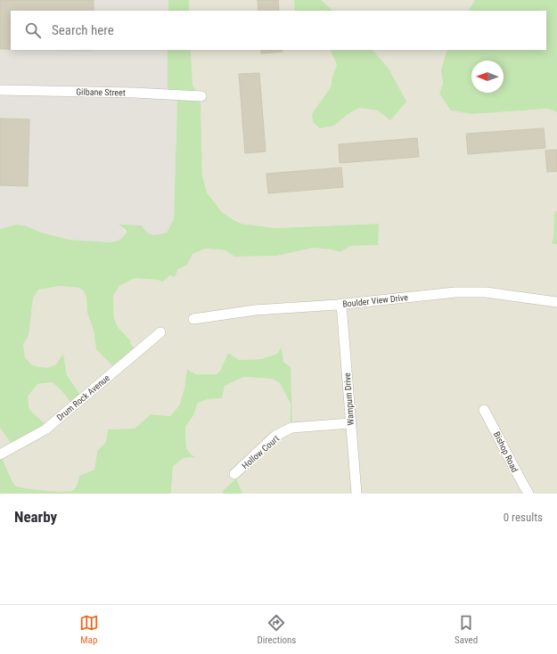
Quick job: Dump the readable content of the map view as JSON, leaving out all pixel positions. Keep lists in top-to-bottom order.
{
  "streets": {
    "street": [
      "Gilbane Street",
      "Boulder View Drive",
      "Drum Rock Avenue",
      "Wampum Drive",
      "Hollow Court",
      "Bishop Road"
    ]
  },
  "crossings": [
    ["Boulder View Drive", "Wampum Drive"],
    ["Wampum Drive", "Hollow Court"]
  ],
  "north": "left",
  "page": {
    "search": "Search here",
    "heading": ["Nearby", "0 results"],
    "nav": ["Map", "Directions", "Saved"]
  }
}
